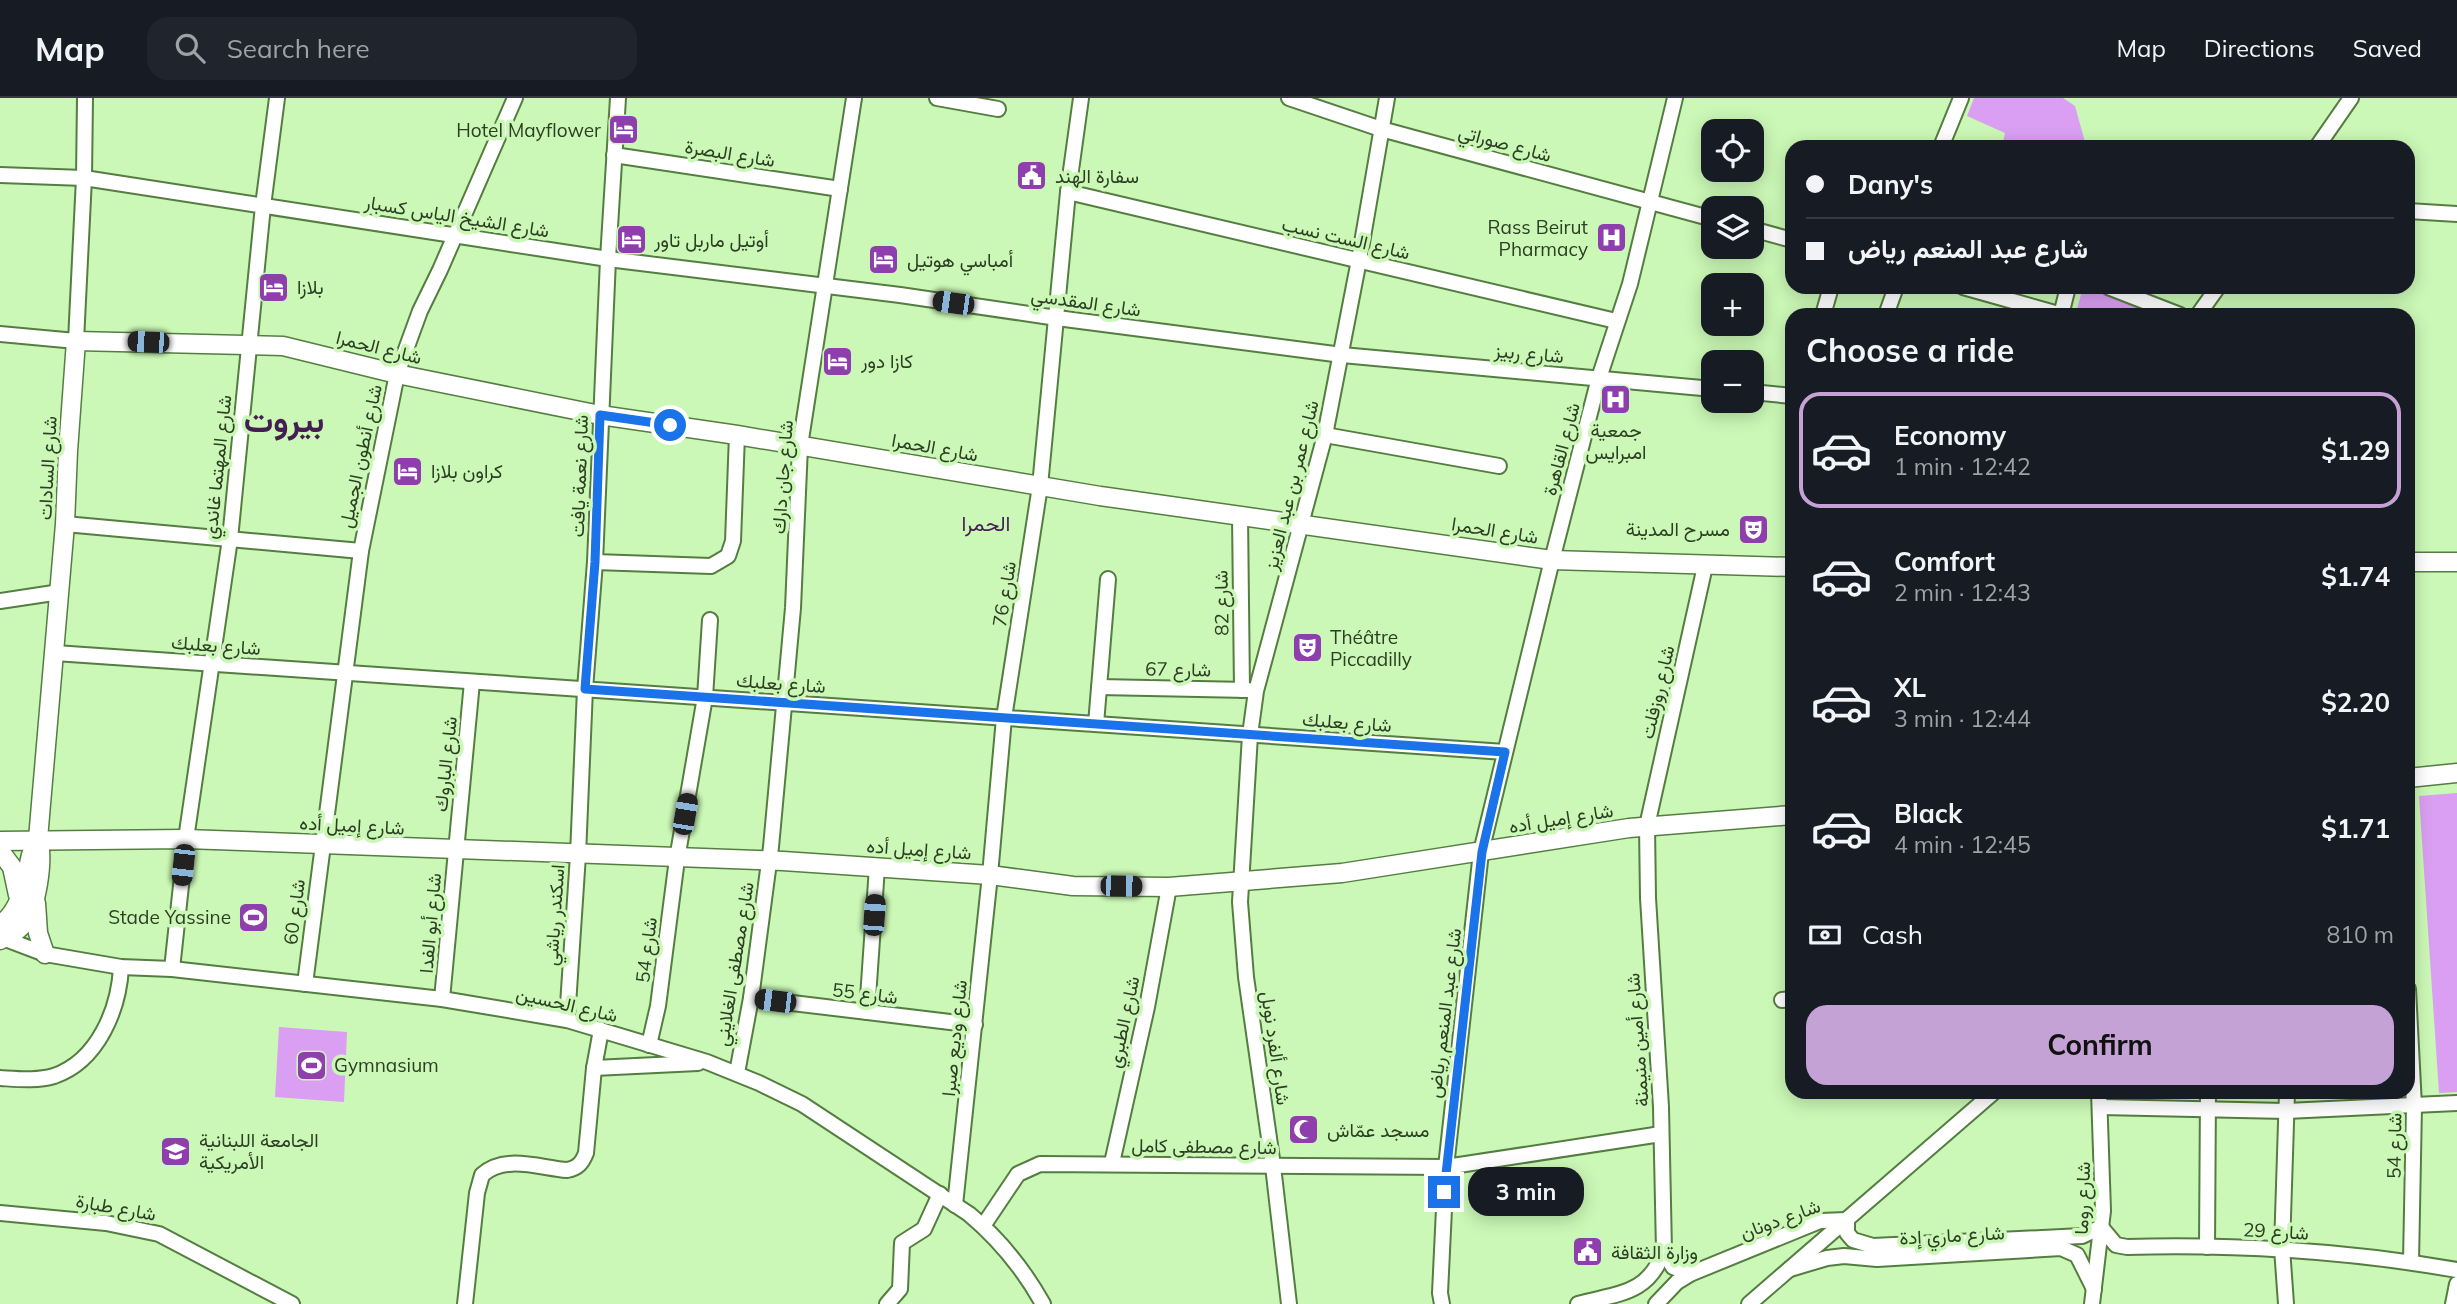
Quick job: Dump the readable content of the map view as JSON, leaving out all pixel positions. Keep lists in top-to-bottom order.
{
  "streets": {
    "main road": ["شارع الحمرا", "شارع السادات", "شارع إميل أده"],
    "street": [
      "شارع صوراتي",
      "شارع البصرة",
      "شارع الشيخ الياس كسبار",
      "شارع الست نسب",
      "شارع المقدسي",
      "شارع ربيز",
      "شارع القاهرة",
      "شارع أنطون الجميل",
      "شارع المهتما غاندي",
      "شارع نعمة يافت",
      "شارع جان دارك",
      "شارع عمر بن عبد العزيز",
      "شارع 76",
      "شارع 82",
      "شارع بعلبك",
      "شارع 67",
      "شارع روزفلت",
      "شارع الباروك",
      "شارع 60",
      "اسكندر رياشي",
      "شارع أبو الفدا",
      "شارع 54",
      "شارع مصطفى الغلايني",
      "شارع 55",
      "شارع الحسين",
      "شارع عبد المنعم رياض",
      "شارع الطبري",
      "شارع وديع صبرا",
      "شارع أمين منيمنة",
      "شارع ألفرد نوبل",
      "شارع مصطفى كامل",
      "شارع روما",
      "شارع طبارة",
      "شارع دونان",
      "شارع 29",
      "شارع ماري إدة"
    ]
  },
  "crossings": [
    ["شارع صوراتي", "شارع القاهرة"],
    ["شارع صوراتي", "شارع عمر بن عبد العزيز"],
    ["شارع البصرة", "شارع نعمة يافت"],
    ["شارع البصرة", "شارع جان دارك"],
    ["شارع الشيخ الياس كسبار", "شارع المقدسي"],
    ["شارع الشيخ الياس كسبار", "شارع أنطون الجميل"],
    ["شارع الشيخ الياس كسبار", "شارع المهتما غاندي"],
    ["شارع الشيخ الياس كسبار", "شارع السادات"],
    ["شارع الشيخ الياس كسبار", "شارع نعمة يافت"],
    ["شارع الشيخ الياس كسبار", "شارع جان دارك"],
    ["شارع الست نسب", "شارع القاهرة"],
    ["شارع الست نسب", "شارع عمر بن عبد العزيز"],
    ["شارع الست نسب", "شارع 76"],
    ["شارع المقدسي", "شارع ربيز"],
    ["شارع المقدسي", "شارع جان دارك"],
    ["شارع المقدسي", "شارع عمر بن عبد العزيز"],
    ["شارع المقدسي", "شارع 76"],
    ["شارع الحمرا", "شارع القاهرة"],
    ["شارع الحمرا", "شارع أنطون الجميل"],
    ["شارع الحمرا", "شارع المهتما غاندي"],
    ["شارع الحمرا", "شارع السادات"],
    ["شارع الحمرا", "شارع نعمة يافت"],
    ["شارع الحمرا", "شارع جان دارك"],
    ["شارع الحمرا", "شارع عمر بن عبد العزيز"],
    ["شارع الحمرا", "شارع 76"],
    ["شارع الحمرا", "شارع 82"],
    ["شارع الحمرا", "شارع روزفلت"],
    ["شارع ربيز", "شارع القاهرة"],
    ["شارع ربيز", "شارع عمر بن عبد العزيز"],
    ["شارع القاهرة", "شارع بعلبك"],
    ["شارع القاهرة", "شارع إميل أده"],
    ["شارع القاهرة", "شارع عبد المنعم رياض"],
    ["شارع أنطون الجميل", "شارع بعلبك"],
    ["شارع أنطون الجميل", "شارع إميل أده"],
    ["شارع أنطون الجميل", "شارع 60"],
    ["شارع المهتما غاندي", "شارع بعلبك"],
    ["شارع المهتما غاندي", "شارع إميل أده"],
    ["شارع المهتما غاندي", "شارع الحسين"],
    ["شارع السادات", "شارع بعلبك"],
    ["شارع السادات", "شارع إميل أده"],
    ["شارع نعمة يافت", "شارع بعلبك"],
    ["شارع نعمة يافت", "شارع إميل أده"],
    ["شارع نعمة يافت", "اسكندر رياشي"],
    ["شارع جان دارك", "شارع بعلبك"],
    ["شارع جان دارك", "شارع إميل أده"],
    ["شارع جان دارك", "شارع مصطفى الغلايني"],
    ["شارع عمر بن عبد العزيز", "شارع 82"],
    ["شارع عمر بن عبد العزيز", "شارع بعلبك"],
    ["شارع عمر بن عبد العزيز", "شارع 67"],
    ["شارع عمر بن عبد العزيز", "شارع إميل أده"],
    ["شارع عمر بن عبد العزيز", "شارع ألفرد نوبل"],
    ["شارع 76", "شارع بعلبك"],
    ["شارع 76", "شارع إميل أده"],
    ["شارع 76", "شارع وديع صبرا"],
    ["شارع 82", "شارع 67"],
    ["شارع بعلبك", "شارع الباروك"],
    ["شارع بعلبك", "شارع 54"],
    ["شارع روزفلت", "شارع إميل أده"],
    ["شارع روزفلت", "شارع أمين منيمنة"],
    ["شارع الباروك", "شارع إميل أده"],
    ["شارع الباروك", "شارع أبو الفدا"],
    ["شارع إميل أده", "شارع 60"],
    ["شارع إميل أده", "اسكندر رياشي"],
    ["شارع إميل أده", "شارع أبو الفدا"],
    ["شارع إميل أده", "شارع 54"],
    ["شارع إميل أده", "شارع مصطفى الغلايني"],
    ["شارع إميل أده", "شارع عبد المنعم رياض"],
    ["شارع إميل أده", "شارع الطبري"],
    ["شارع إميل أده", "شارع وديع صبرا"],
    ["شارع إميل أده", "شارع أمين منيمنة"],
    ["شارع إميل أده", "شارع ألفرد نوبل"],
    ["شارع 60", "شارع الحسين"],
    ["اسكندر رياشي", "شارع الحسين"],
    ["شارع أبو الفدا", "شارع الحسين"],
    ["شارع 54", "شارع الحسين"],
    ["شارع 54", "شارع 29"],
    ["شارع مصطفى الغلايني", "شارع 55"],
    ["شارع مصطفى الغلايني", "شارع الحسين"],
    ["شارع 55", "شارع وديع صبرا"],
    ["شارع الحسين", "شارع وديع صبرا"],
    ["شارع الحسين", "شارع مصطفى كامل"],
    ["شارع عبد المنعم رياض", "شارع مصطفى كامل"],
    ["شارع الطبري", "شارع مصطفى كامل"],
    ["شارع أمين منيمنة", "شارع مصطفى كامل"],
    ["شارع ألفرد نوبل", "شارع مصطفى كامل"],
    ["شارع روما", "شارع 29"],
    ["شارع روما", "شارع ماري إدة"],
    ["شارع دونان", "شارع ماري إدة"],
    ["شارع 29", "شارع ماري إدة"]
  ],
  "districts": ["بيروت", "الحمرا"],
  "places": {
    "hotel": [
      "Hotel Mayflower",
      "أوتيل ماربل تاور",
      "أمباسي هوتيل",
      "بلازا",
      "كازا دور",
      "كراون بلازا"
    ],
    "public building": ["سفارة الهند", "وزارة الثقافة"],
    "hospital": ["Rass Beirut Pharmacy", "جمعية امبرايس"],
    "theatre": ["مسرح المدينة", "Théâtre Piccadilly"],
    "sports": ["Stade Yassine", "Gymnasium"],
    "mosque": ["مسجد عمّاش"],
    "school or university": ["الجامعة اللبنانية الأمريكية"]
  },
  "page": {
    "header": "Map",
    "search": "Search here",
    "nav": ["Map", "Directions", "Saved"],
    "map_buttons": ["+", "−"],
    "banner": ["Dany's", "شارع عبد المنعم رياض"],
    "heading": "Choose a ride",
    "list": [
      {
        "name": "Economy",
        "note": "1 min · 12:42",
        "value": "$1.29"
      },
      {
        "name": "Comfort",
        "note": "2 min · 12:43",
        "value": "$1.74"
      },
      {
        "name": "XL",
        "note": "3 min · 12:44",
        "value": "$2.20"
      },
      {
        "name": "Black",
        "note": "4 min · 12:45",
        "value": "$1.71"
      }
    ],
    "pay": ["Cash", "810 m"],
    "buttons": "Confirm",
    "bubble": "3 min"
  }
}
